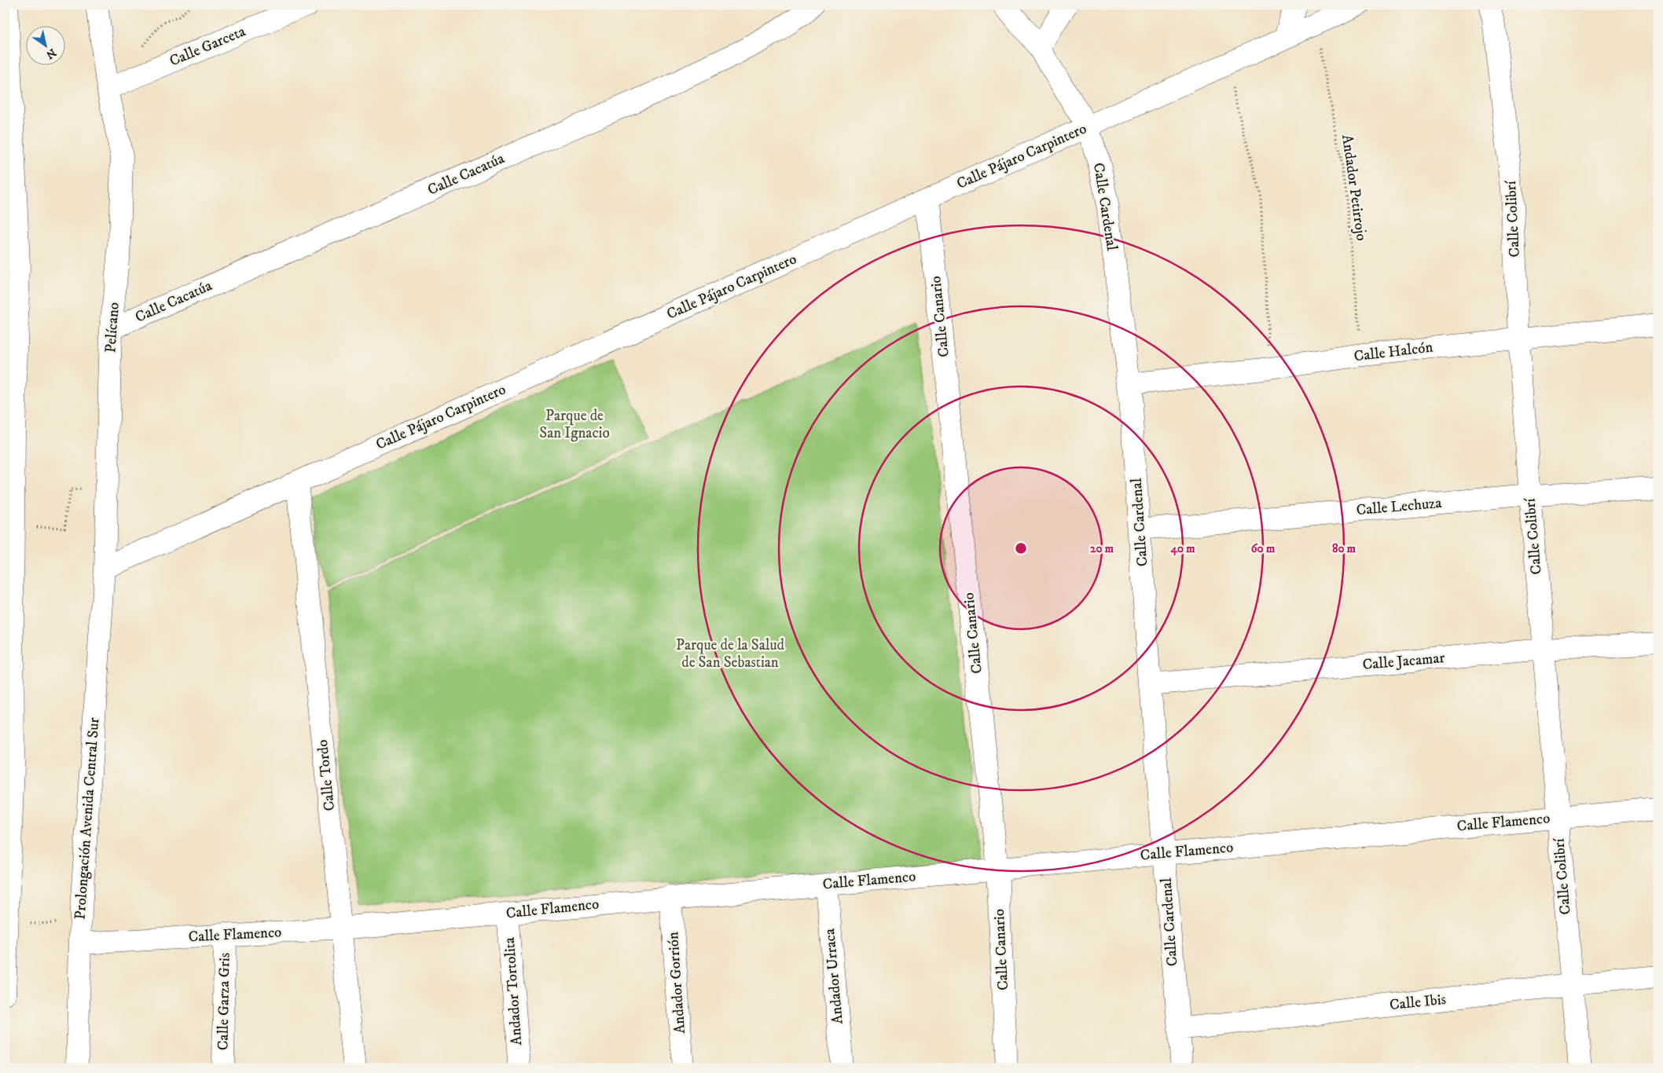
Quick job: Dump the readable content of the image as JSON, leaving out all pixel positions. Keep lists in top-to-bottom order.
{
  "streets": {
    "street": [
      "Calle Garceta",
      "Calle Pájaro Carpintero",
      "Calle Cacatúa",
      "Calle Cardenal",
      "Calle Colibrí",
      "Calle Canario",
      "Pelícano",
      "Calle Halcón",
      "Calle Lechuza",
      "Calle Jacamar",
      "Calle Tordo",
      "Prolongación Avenida Central Sur",
      "Calle Flamenco",
      "Andador Urraca",
      "Andador Gorrión",
      "Andador Tortolita",
      "Calle Garza Gris",
      "Calle Ibis"
    ],
    "path": ["Andador Petirrojo"]
  },
  "crossings": [
    ["Calle Garceta", "Pelícano"],
    ["Calle Pájaro Carpintero", "Andador Petirrojo"],
    ["Calle Pájaro Carpintero", "Calle Cardenal"],
    ["Calle Pájaro Carpintero", "Calle Canario"],
    ["Calle Pájaro Carpintero", "Pelícano"],
    ["Calle Pájaro Carpintero", "Calle Tordo"],
    ["Calle Pájaro Carpintero", "Prolongación Avenida Central Sur"],
    ["Calle Cacatúa", "Pelícano"],
    ["Andador Petirrojo", "Calle Halcón"],
    ["Calle Cardenal", "Calle Halcón"],
    ["Calle Cardenal", "Calle Lechuza"],
    ["Calle Cardenal", "Calle Jacamar"],
    ["Calle Cardenal", "Calle Flamenco"],
    ["Calle Cardenal", "Calle Ibis"],
    ["Calle Colibrí", "Calle Halcón"],
    ["Calle Colibrí", "Calle Lechuza"],
    ["Calle Colibrí", "Calle Jacamar"],
    ["Calle Colibrí", "Calle Flamenco"],
    ["Calle Colibrí", "Calle Ibis"],
    ["Calle Canario", "Calle Flamenco"],
    ["Pelícano", "Prolongación Avenida Central Sur"],
    ["Calle Tordo", "Calle Flamenco"],
    ["Prolongación Avenida Central Sur", "Calle Flamenco"],
    ["Calle Flamenco", "Andador Urraca"],
    ["Calle Flamenco", "Andador Gorrión"],
    ["Calle Flamenco", "Andador Tortolita"],
    ["Calle Flamenco", "Calle Garza Gris"]
  ],
  "parks": ["Parque de San Ignacio", "Parque de la Salud de San Sebastian"],
  "north": "bottom right",
  "rings": [
    "20 m",
    "40 m",
    "60 m",
    "80 m"
  ]
}
